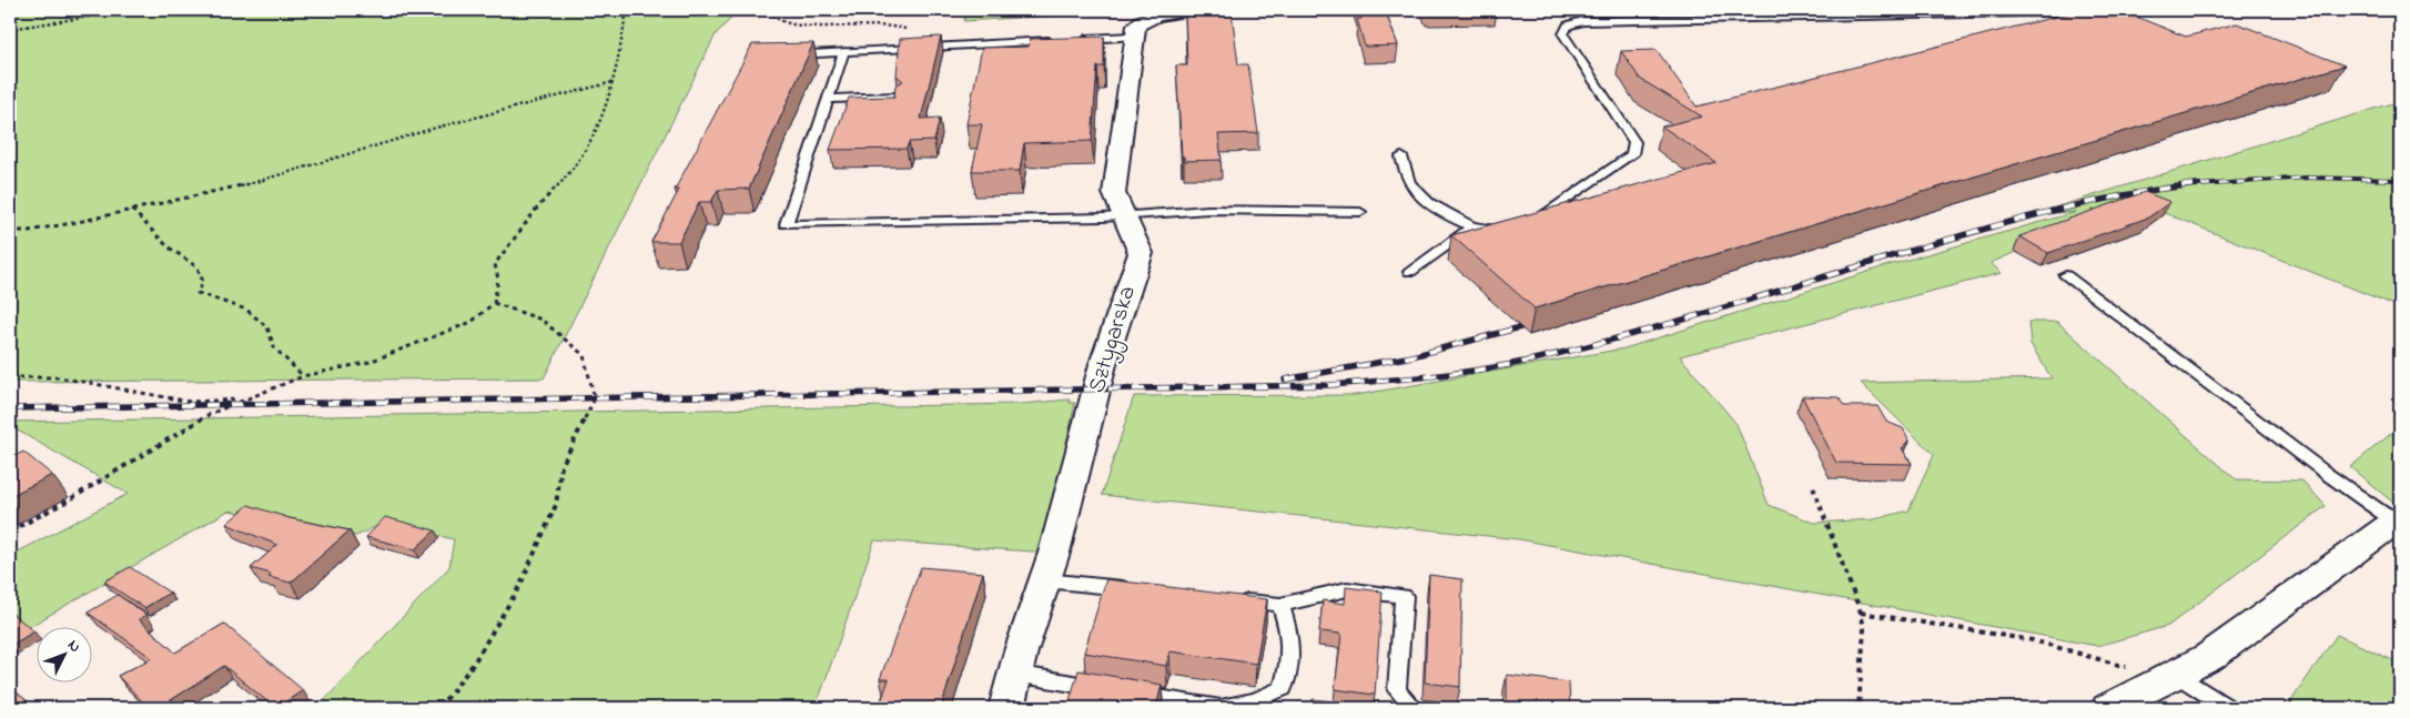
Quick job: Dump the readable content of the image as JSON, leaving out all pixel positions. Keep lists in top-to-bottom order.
{
  "streets": {
    "street": ["Sztygarska"]
  },
  "north": "top right"
}
